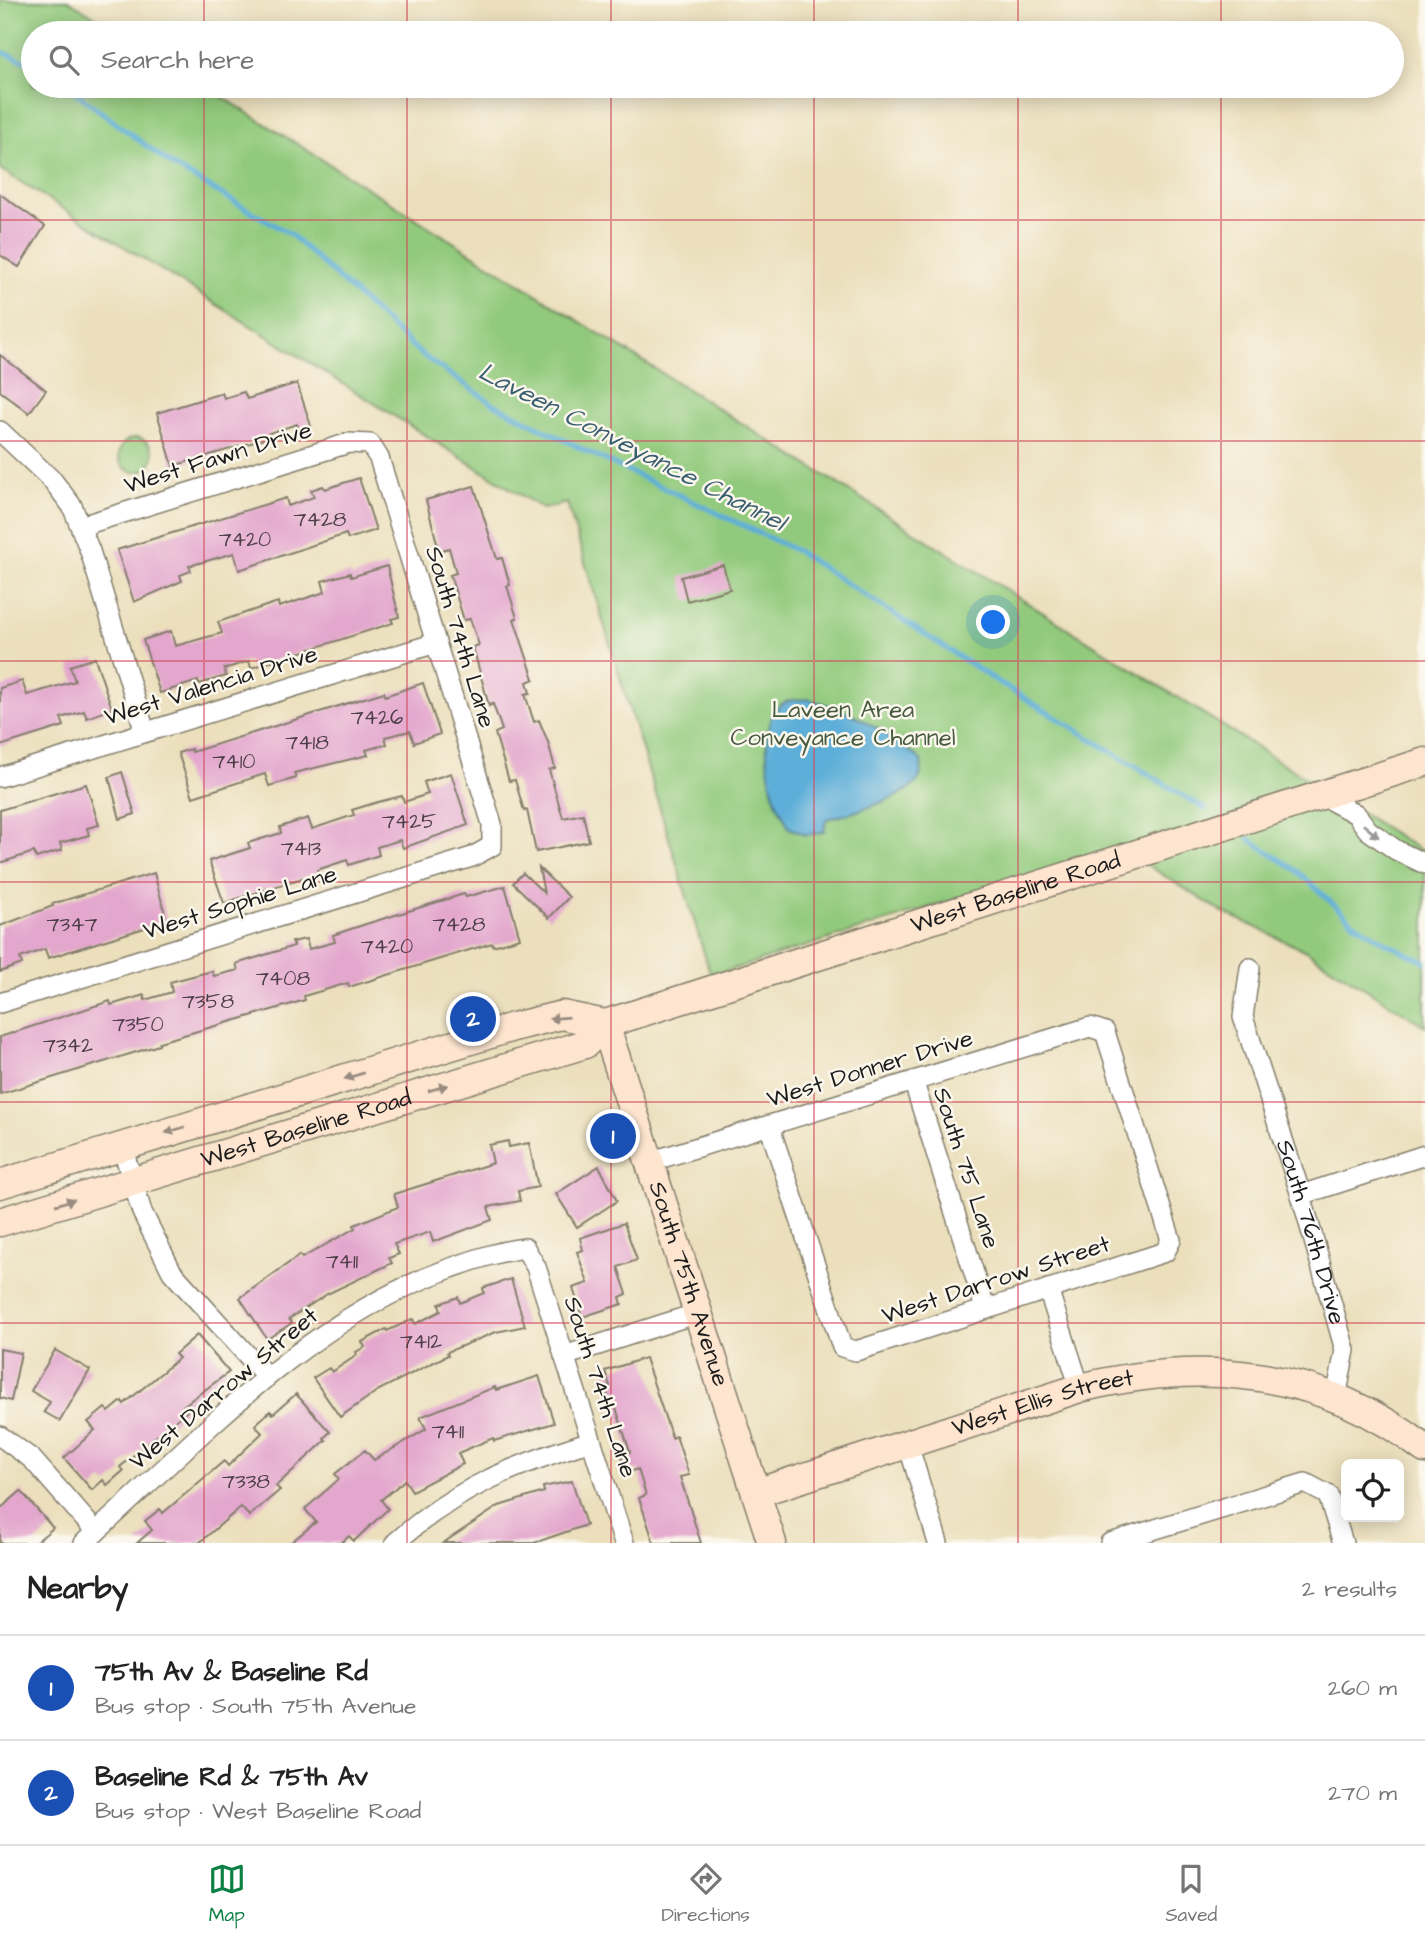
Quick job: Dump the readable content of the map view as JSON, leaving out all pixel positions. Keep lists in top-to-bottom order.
{
  "streets": {
    "main road": ["West Baseline Road", "South 75th Avenue", "West Ellis Street"],
    "street": [
      "West Fawn Drive",
      "South 74th Lane",
      "West Valencia Drive",
      "West Sophie Lane",
      "West Donner Drive",
      "South 75 Lane",
      "South 76th Drive",
      "West Darrow Street"
    ]
  },
  "crossings": [
    ["West Fawn Drive", "South 74th Lane"],
    ["South 74th Lane", "West Valencia Drive"],
    ["South 74th Lane", "West Sophie Lane"],
    ["South 74th Lane", "West Darrow Street"],
    ["West Baseline Road", "South 75th Avenue"],
    ["West Donner Drive", "South 75 Lane"],
    ["West Donner Drive", "West Darrow Street"],
    ["West Donner Drive", "South 75th Avenue"],
    ["South 75 Lane", "West Darrow Street"],
    ["South 76th Drive", "West Ellis Street"],
    ["South 75th Avenue", "West Ellis Street"]
  ],
  "water": ["Laveen Conveyance Channel"],
  "parks": ["Laveen Area Conveyance Channel"],
  "house_numbers": [
    "7428",
    "7420",
    "7426",
    "7418",
    "7410",
    "7425",
    "7413",
    "7347",
    "7428",
    "7420",
    "7408",
    "7358",
    "7350",
    "7342",
    "7411",
    "7412",
    "7411",
    "7338"
  ],
  "page": {
    "search": "Search here",
    "pins": ["2", "1"],
    "heading": ["Nearby", "2 results"],
    "list": [
      {
        "mark": "1",
        "name": "75th Av & Baseline Rd",
        "note": "Bus stop · South 75th Avenue",
        "value": "260 m"
      },
      {
        "mark": "2",
        "name": "Baseline Rd & 75th Av",
        "note": "Bus stop · West Baseline Road",
        "value": "270 m"
      }
    ],
    "nav": ["Map", "Directions", "Saved"]
  }
}
